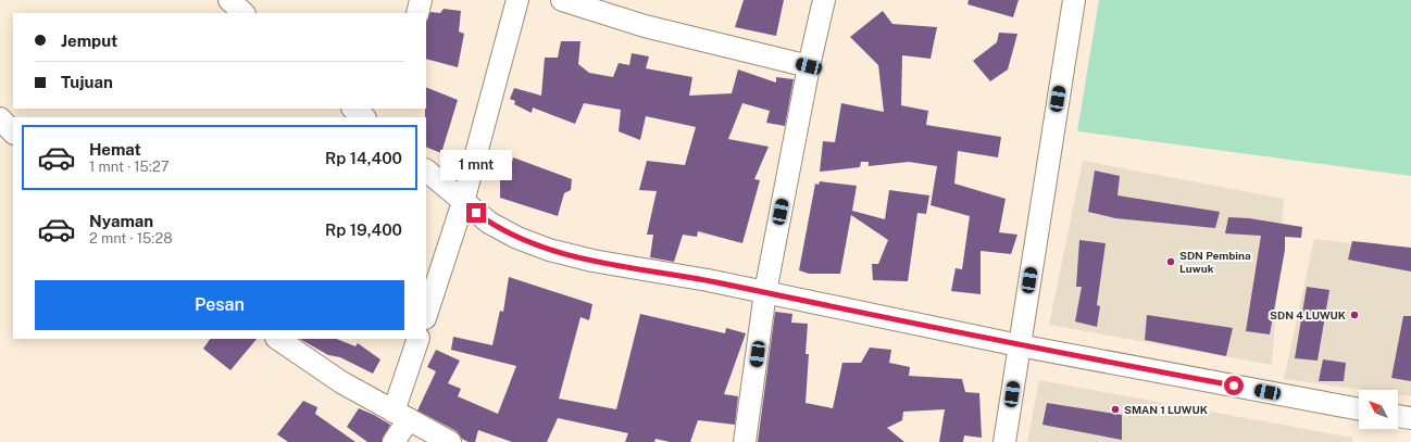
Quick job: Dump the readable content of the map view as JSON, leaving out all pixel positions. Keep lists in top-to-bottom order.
{
  "places": ["SDN Pembina Luwuk", "SDN 4 LUWUK", "SMAN 1 LUWUK"],
  "north": "top left",
  "page": {
    "banner": ["Jemput", "Tujuan"],
    "list": [
      {
        "name": "Hemat",
        "note": "1 mnt · 15:27",
        "value": "Rp 14,400"
      },
      {
        "name": "Nyaman",
        "note": "2 mnt · 15:28",
        "value": "Rp 19,400"
      }
    ],
    "bubble": "1 mnt",
    "buttons": "Pesan"
  }
}
